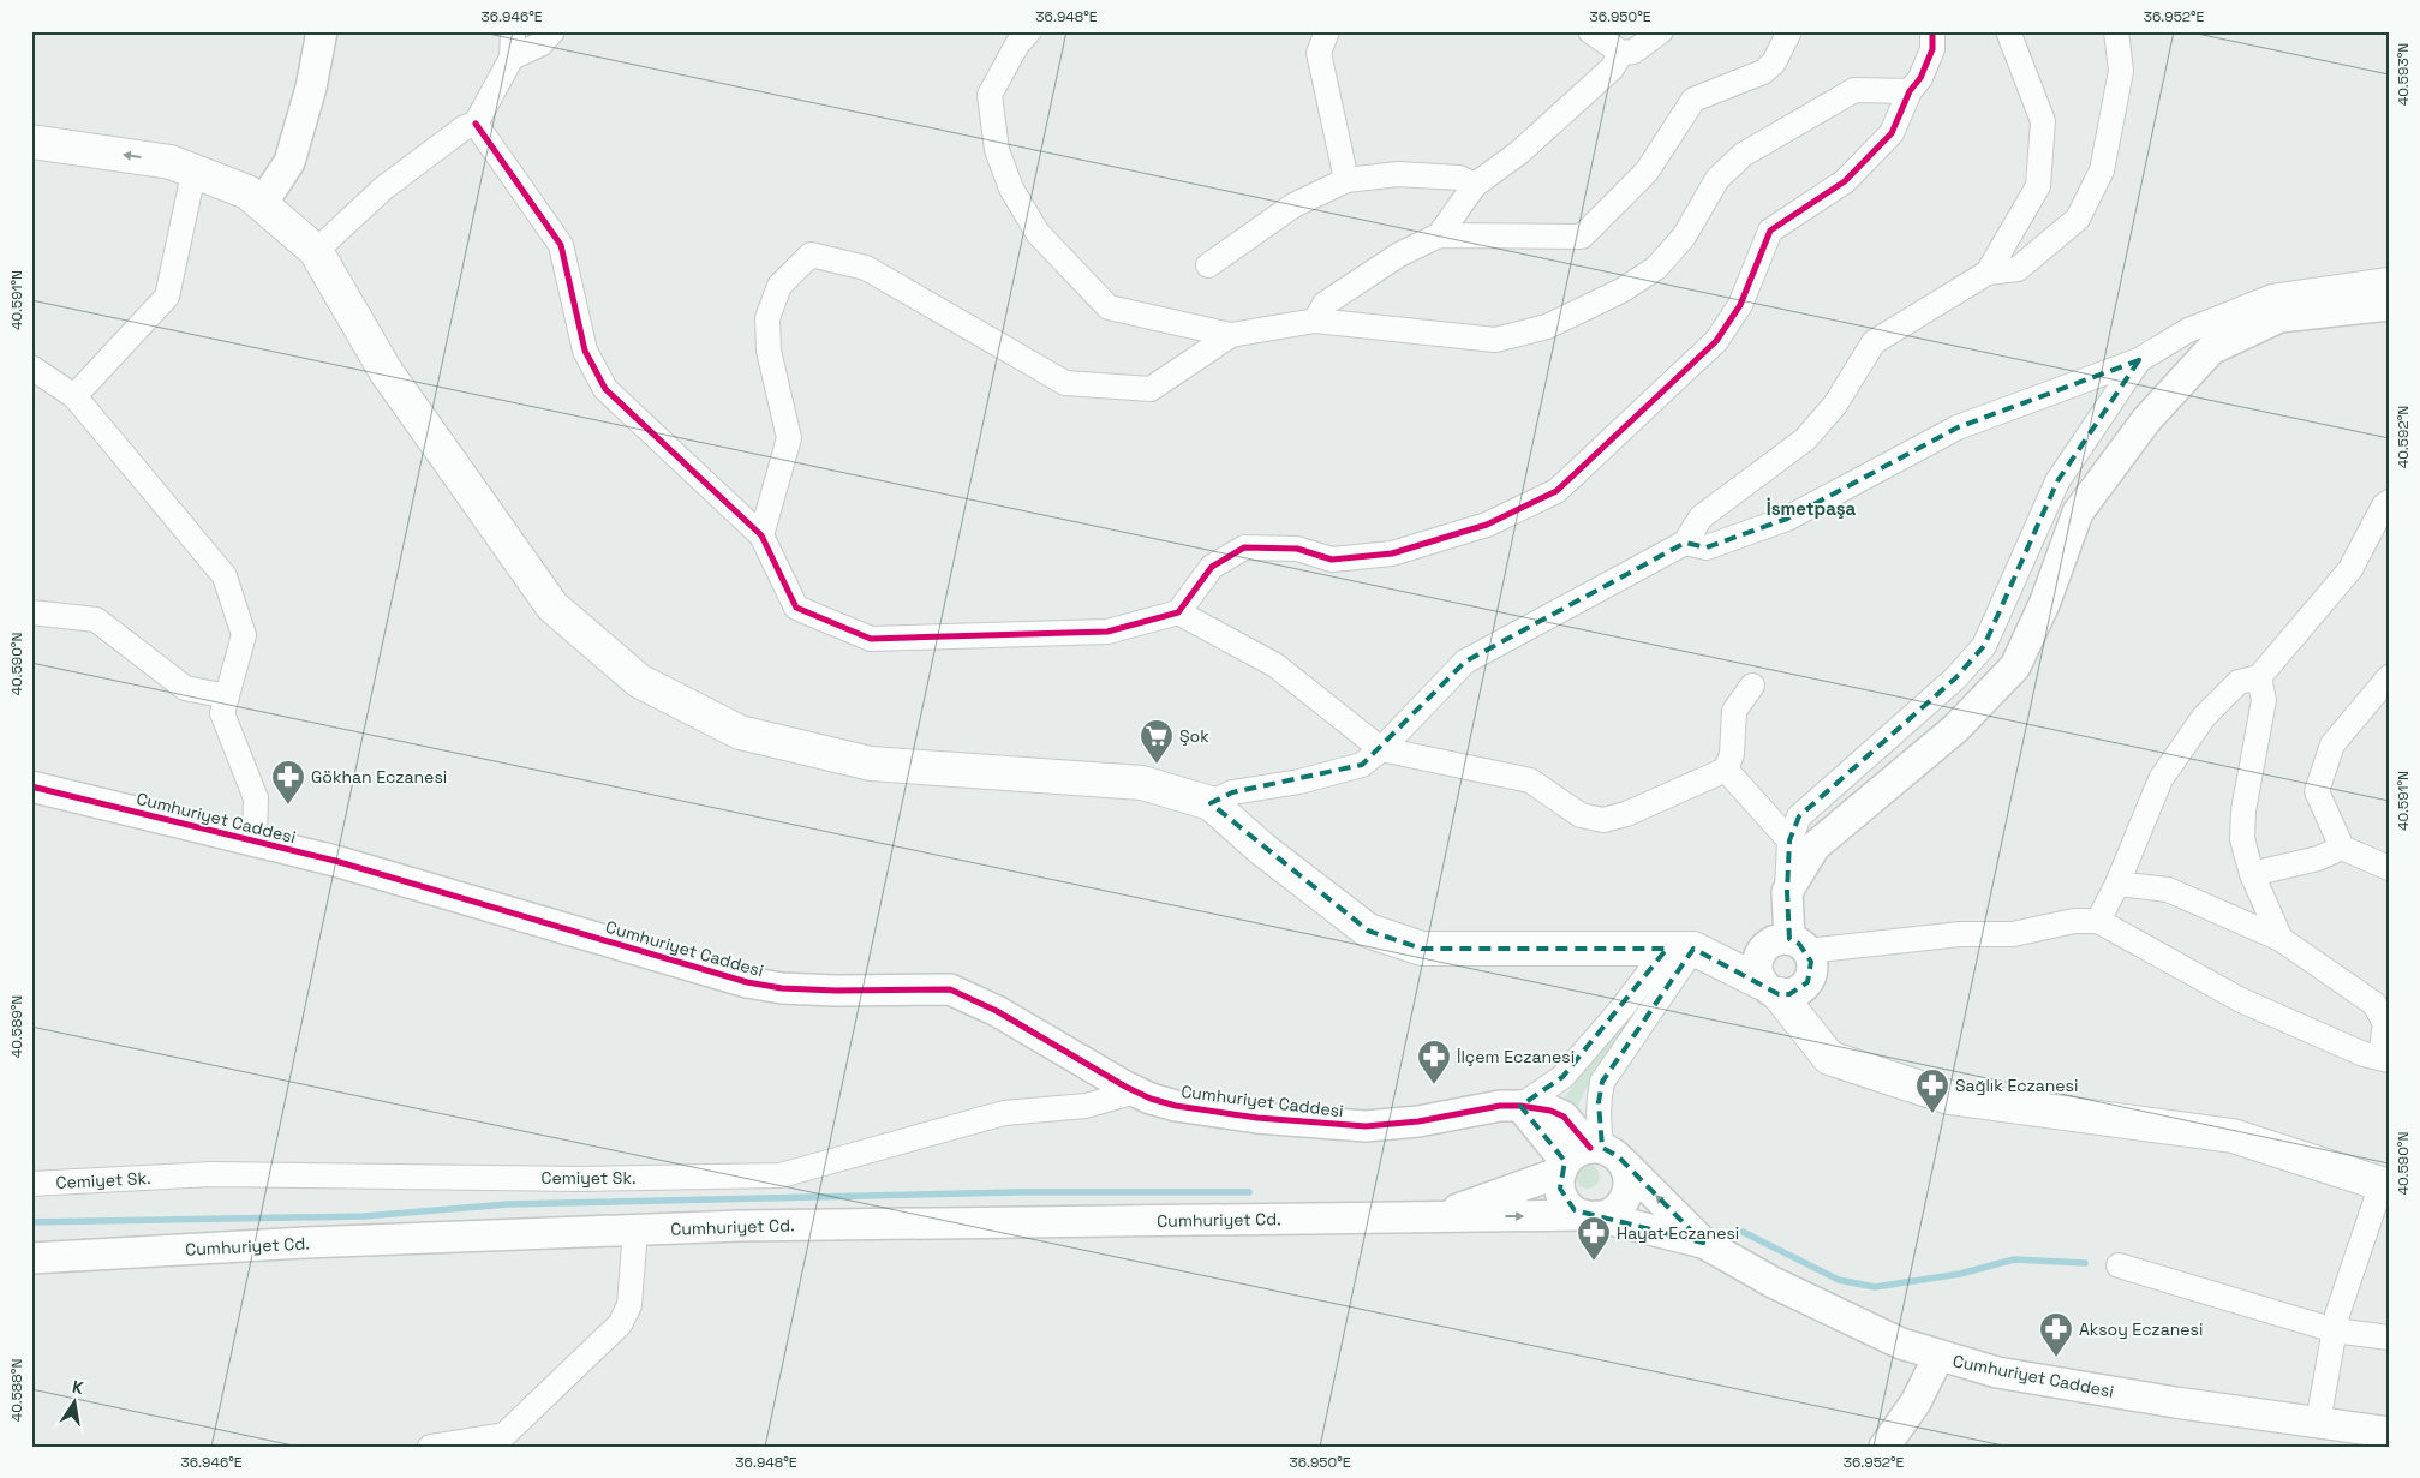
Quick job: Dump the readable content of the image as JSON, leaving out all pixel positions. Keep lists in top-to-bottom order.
{
  "streets": {
    "street": ["Cumhuriyet Caddesi", "Cemiyet Sk.", "Cumhuriyet Cd."]
  },
  "crossings": [
    ["Cumhuriyet Caddesi", "Cemiyet Sk."],
    ["Cumhuriyet Caddesi", "Cumhuriyet Cd."]
  ],
  "districts": ["İsmetpaşa"],
  "places": {
    "supermarket": ["Şok"],
    "pharmacy": [
      "Gökhan Eczanesi",
      "İlçem Eczanesi",
      "Sağlık Eczanesi",
      "Hayat Eczanesi",
      "Aksoy Eczanesi"
    ]
  },
  "north": "top",
  "coordinates": [
    "36.946°E",
    "36.948°E",
    "36.950°E",
    "36.952°E",
    "40.593°N",
    "40.591°N",
    "40.592°N",
    "40.590°N",
    "40.589°N",
    "40.588°N"
  ]
}
